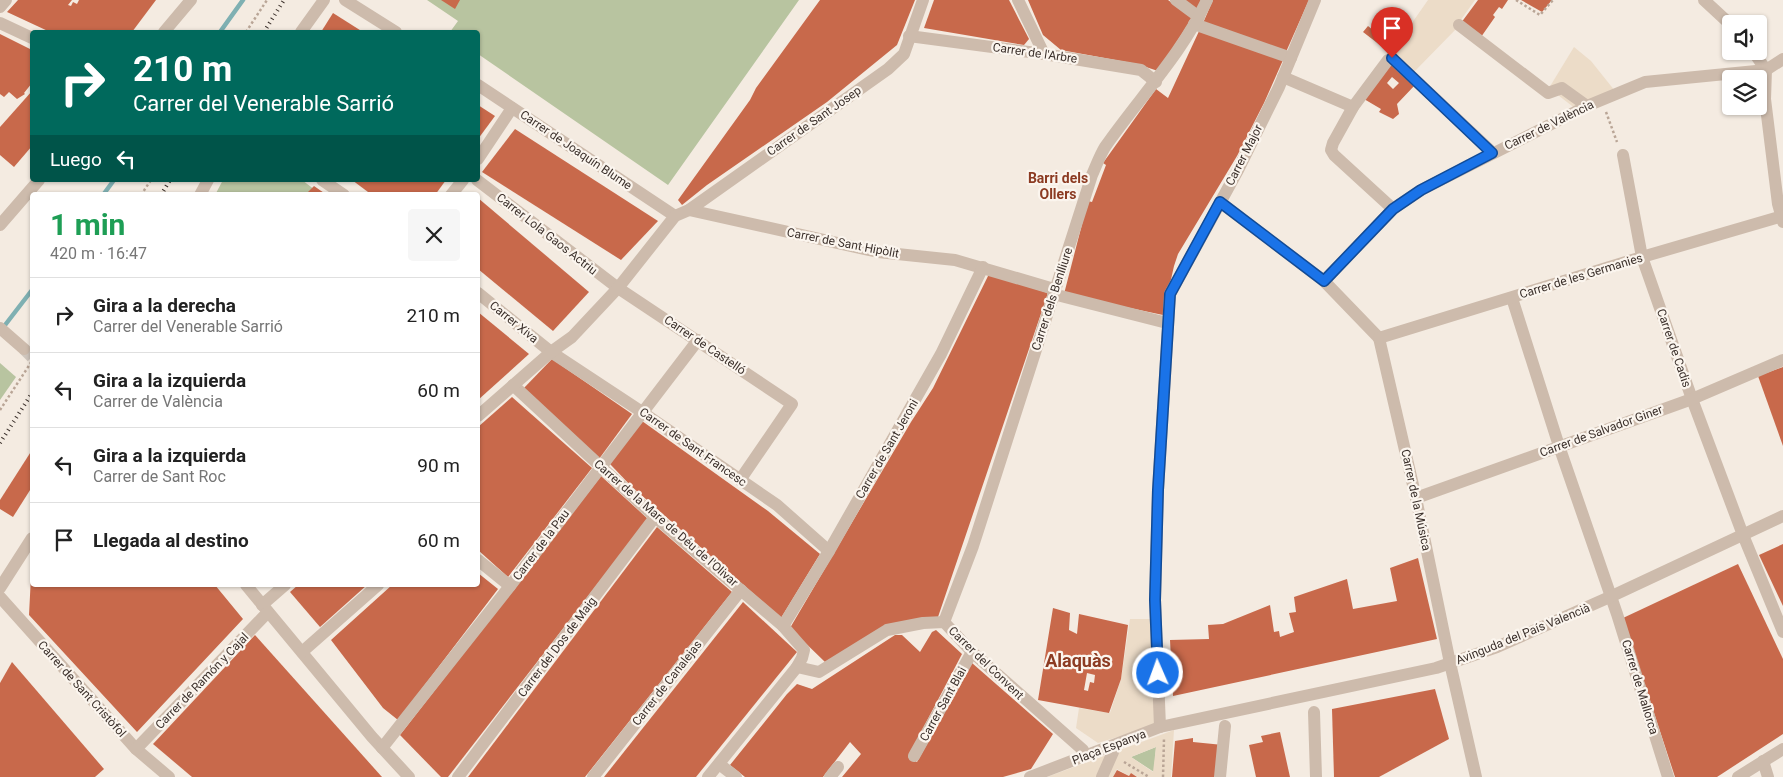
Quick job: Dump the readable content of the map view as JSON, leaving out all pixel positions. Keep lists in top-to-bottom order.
{
  "streets": {
    "street": [
      "Carrer de l'Arbre",
      "Carrer de Sant Josep",
      "Carrer de València",
      "Carrer de Joaquín Blume",
      "Carrer Major",
      "Carrer Lola Gaos Actriu",
      "Carrer de Sant Hipòlit",
      "Carrer de les Germanies",
      "Carrer dels Benlliure",
      "Carrer Xiva",
      "Carrer de Castelló",
      "Carrer de Cadis",
      "Carrer de Salvador Giner",
      "Carrer de Sant Francesc",
      "Carrer de Sant Jeroni",
      "Carrer de la Música",
      "Carrer de la Mare de Déu de l'Olivar",
      "Carrer de la Pau",
      "Avinguda del País Valencià",
      "Carrer del Dos de Maig",
      "Carrer del Convent",
      "Carrer de Ramón y Cajal",
      "Carrer de Canalejas",
      "Carrer de Mallorca",
      "Carrer de Sant Cristòfol",
      "Carrer Sant Blai",
      "Plaça Espanya"
    ]
  },
  "crossings": [
    ["Carrer de l'Arbre", "Carrer de Sant Josep"],
    ["Carrer de l'Arbre", "Carrer dels Benlliure"],
    ["Carrer de Sant Josep", "Carrer de Joaquín Blume"],
    ["Carrer de Sant Josep", "Carrer de Sant Hipòlit"],
    ["Carrer Major", "Carrer de Sant Hipòlit"],
    ["Carrer Major", "Avinguda del País Valencià"],
    ["Carrer Major", "Plaça Espanya"],
    ["Carrer Lola Gaos Actriu", "Carrer de Castelló"],
    ["Carrer de Sant Hipòlit", "Carrer dels Benlliure"],
    ["Carrer de Sant Hipòlit", "Carrer de Sant Jeroni"],
    ["Carrer de les Germanies", "Carrer de Cadis"],
    ["Carrer de les Germanies", "Carrer de la Música"],
    ["Carrer de les Germanies", "Carrer de Mallorca"],
    ["Carrer dels Benlliure", "Carrer del Convent"],
    ["Carrer Xiva", "Carrer de Sant Francesc"],
    ["Carrer de Castelló", "Carrer de Sant Francesc"],
    ["Carrer de Castelló", "Carrer de la Pau"],
    ["Carrer de Cadis", "Carrer de Salvador Giner"],
    ["Carrer de Cadis", "Avinguda del País Valencià"],
    ["Carrer de Salvador Giner", "Carrer de la Música"],
    ["Carrer de Salvador Giner", "Carrer de Mallorca"],
    ["Carrer de Sant Francesc", "Carrer de Sant Jeroni"],
    ["Carrer de Sant Francesc", "Carrer de la Pau"],
    ["Carrer de Sant Jeroni", "Carrer de la Mare de Déu de l'Olivar"],
    ["Carrer de la Música", "Avinguda del País Valencià"],
    ["Carrer de la Mare de Déu de l'Olivar", "Carrer de la Pau"],
    ["Carrer de la Mare de Déu de l'Olivar", "Carrer del Dos de Maig"],
    ["Carrer de la Mare de Déu de l'Olivar", "Carrer del Convent"],
    ["Carrer de la Mare de Déu de l'Olivar", "Carrer de Canalejas"],
    ["Avinguda del País Valencià", "Carrer de Mallorca"],
    ["Avinguda del País Valencià", "Plaça Espanya"],
    ["Carrer del Convent", "Carrer Sant Blai"],
    ["Carrer del Convent", "Plaça Espanya"],
    ["Carrer de Ramón y Cajal", "Carrer de Sant Cristòfol"]
  ],
  "districts": ["Barri dels Ollers", "Alaquàs"],
  "page": {
    "turn": ["210 m", "Carrer del Venerable Sarrió"],
    "then": "Luego",
    "heading": ["1 min", "420 m · 16:47"],
    "list": [
      {
        "name": "Gira a la derecha",
        "note": "Carrer del Venerable Sarrió",
        "value": "210 m"
      },
      {
        "name": "Gira a la izquierda",
        "note": "Carrer de València",
        "value": "60 m"
      },
      {
        "name": "Gira a la izquierda",
        "note": "Carrer de Sant Roc",
        "value": "90 m"
      },
      {
        "name": "Llegada al destino",
        "value": "60 m"
      }
    ]
  }
}
